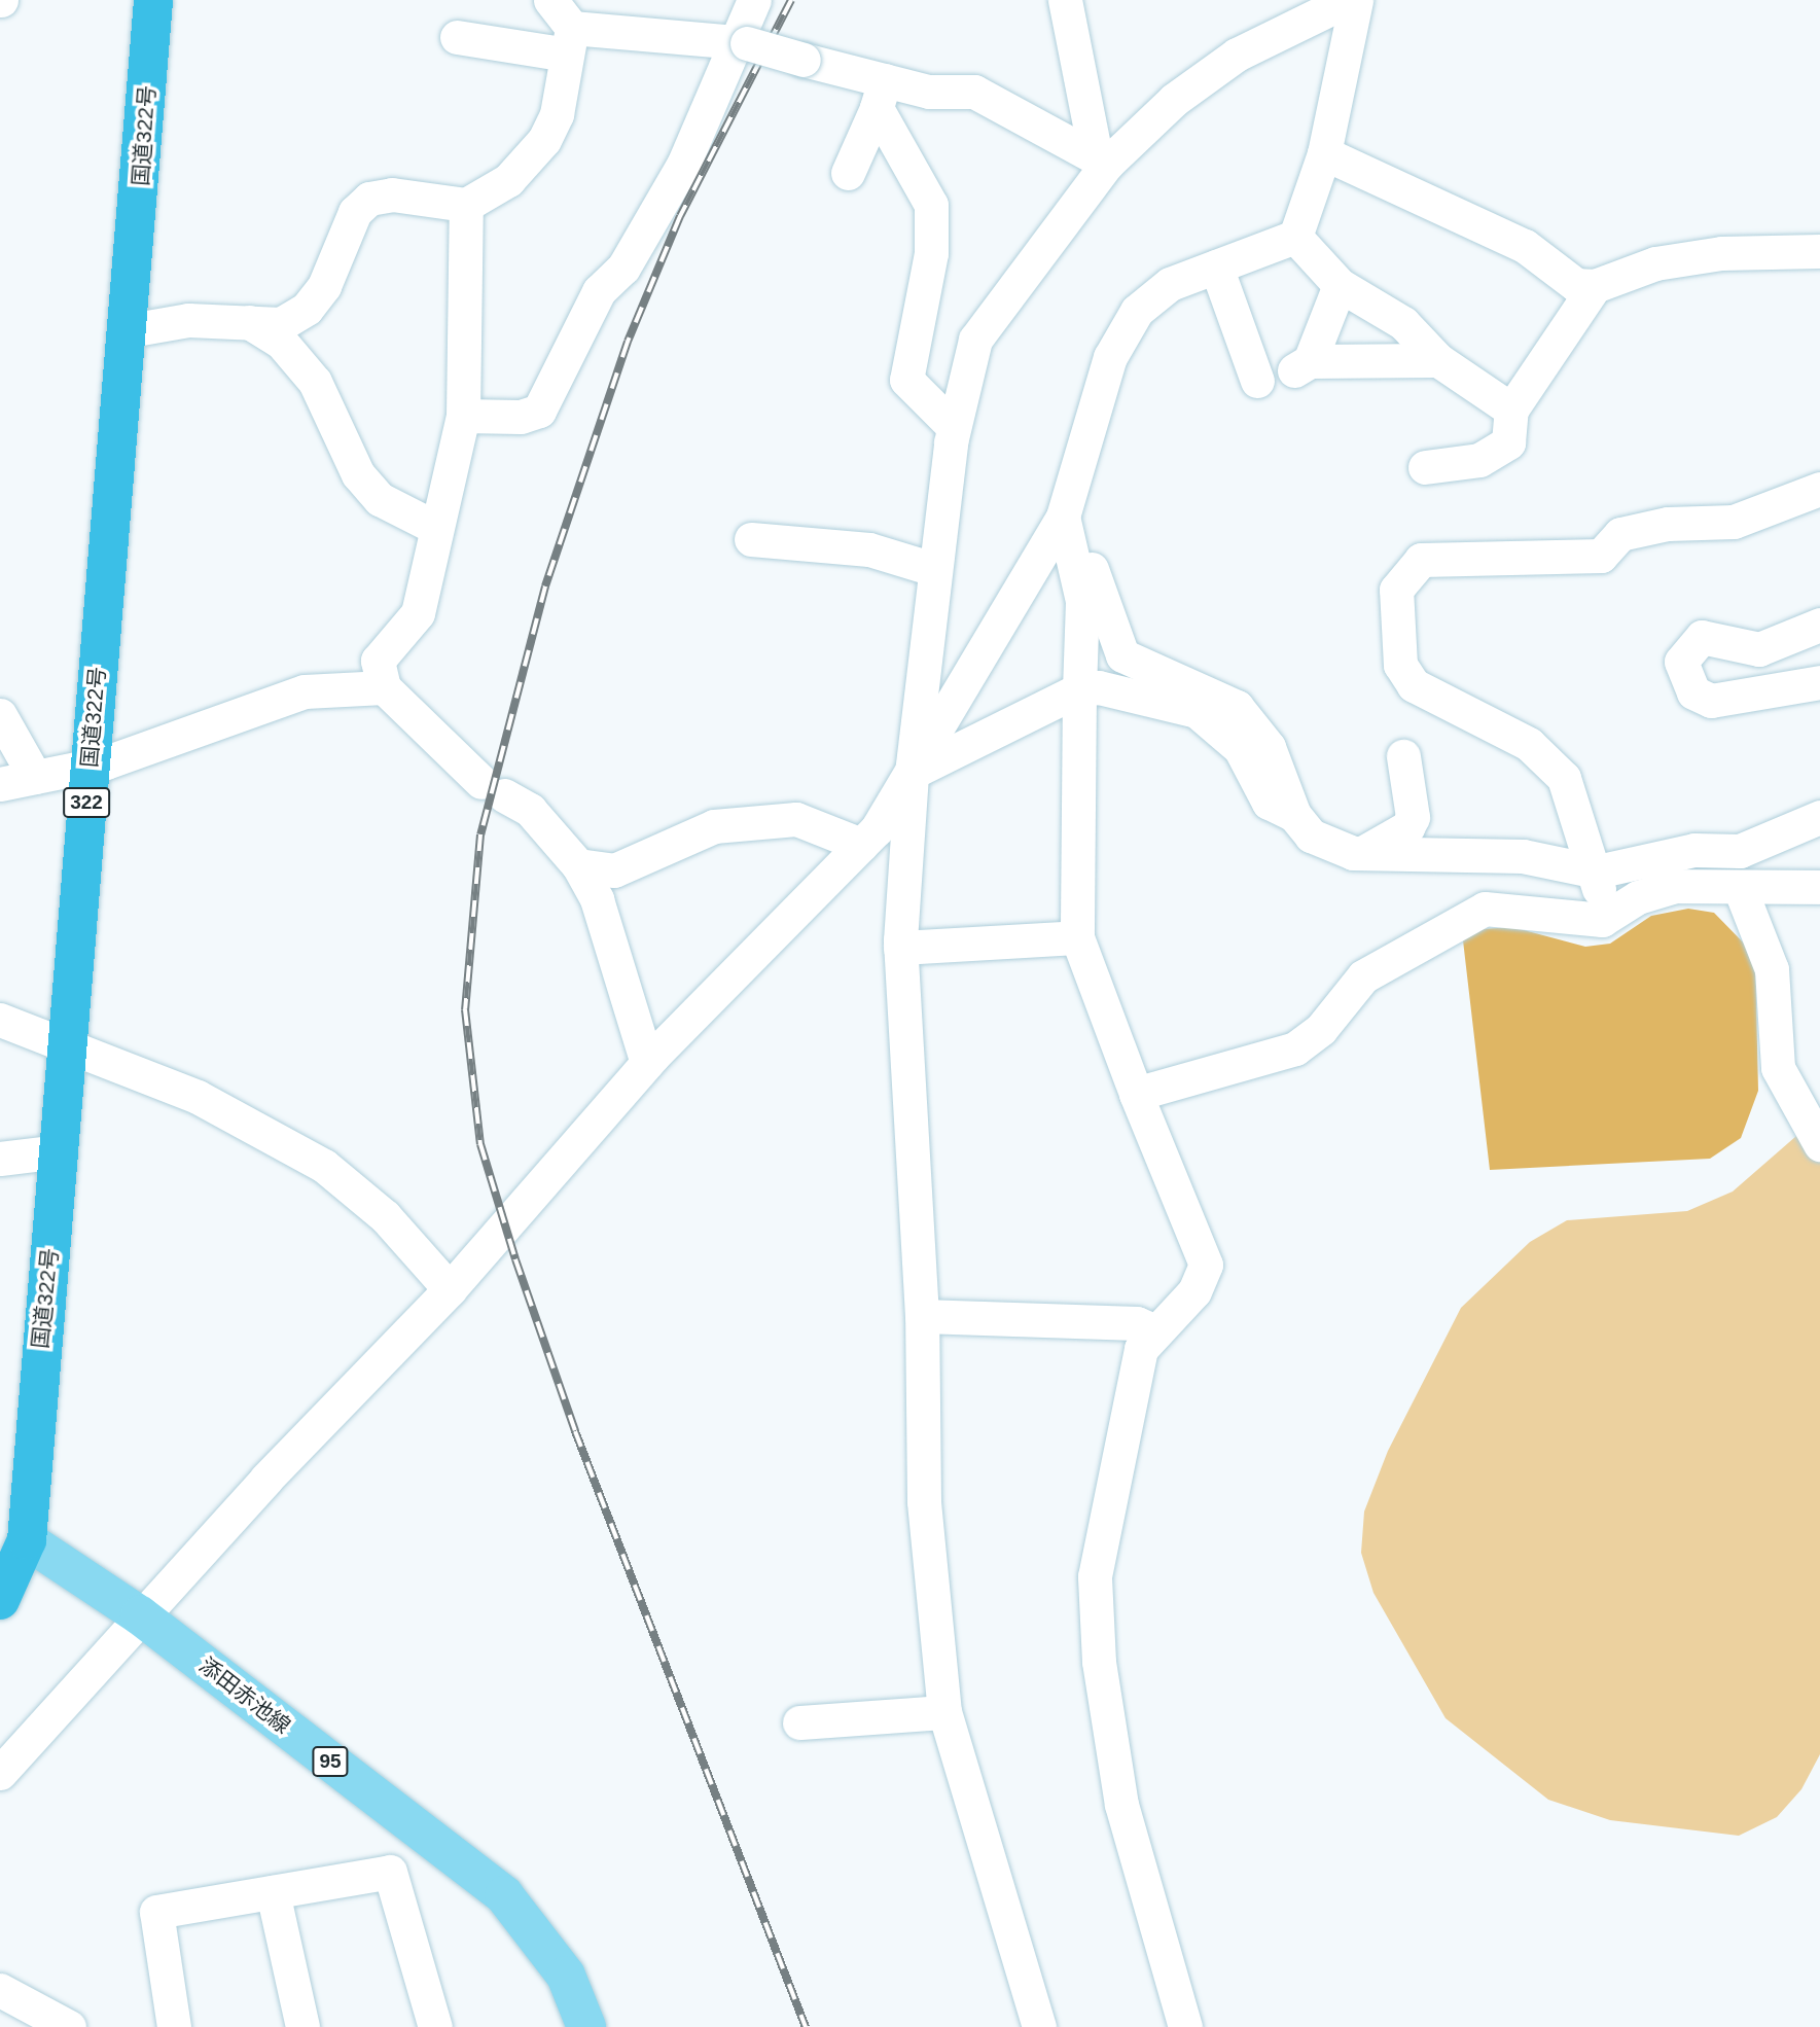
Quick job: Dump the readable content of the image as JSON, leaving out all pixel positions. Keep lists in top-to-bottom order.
{
  "streets": {
    "highway": ["国道322号", "322"],
    "main road": ["添田赤池線", "95"]
  },
  "crossings": [
    ["国道322号", "添田赤池線"]
  ]
}
